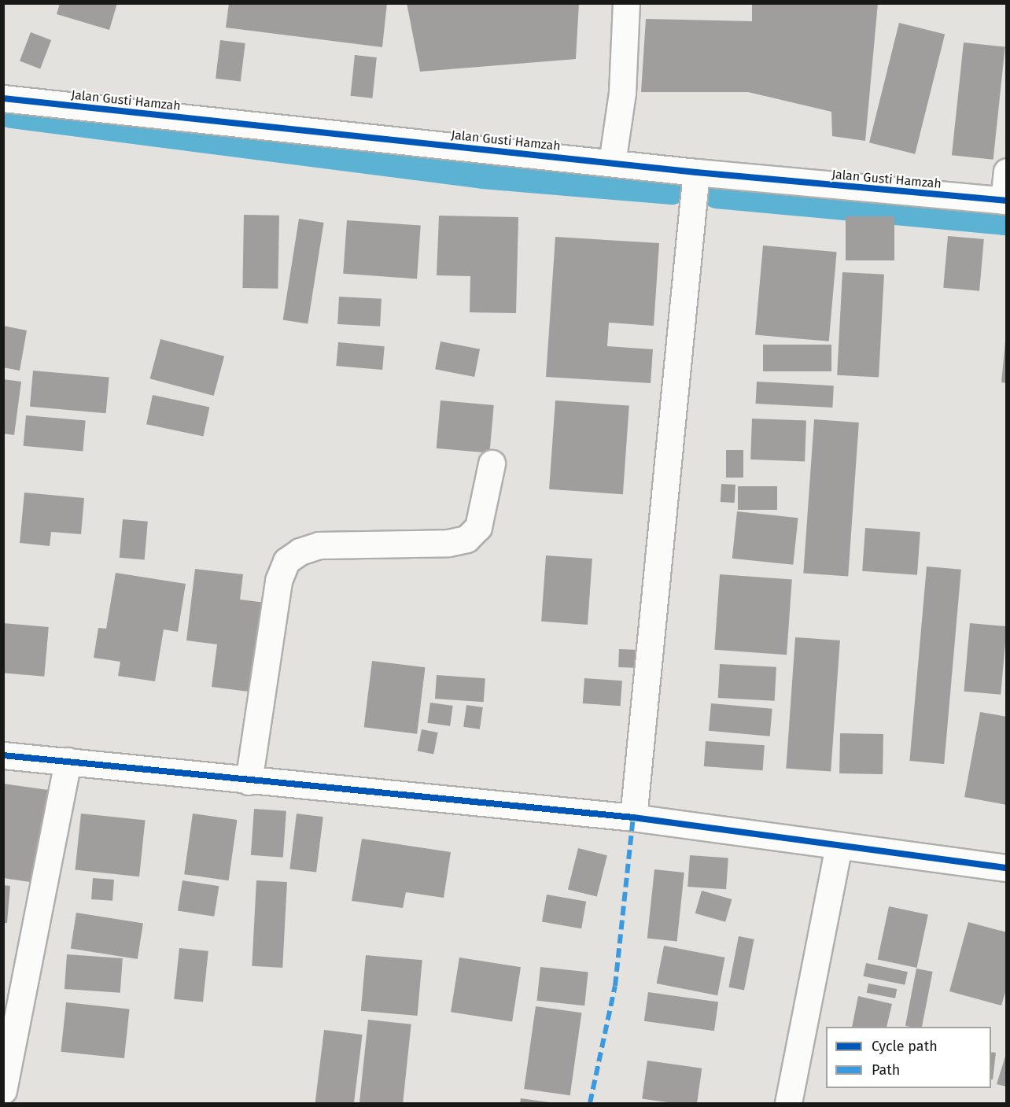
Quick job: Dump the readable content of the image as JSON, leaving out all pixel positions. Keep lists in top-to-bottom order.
{
  "streets": {
    "street": ["Jalan Gusti Hamzah"]
  },
  "legend": ["Cycle path", "Path"]
}
